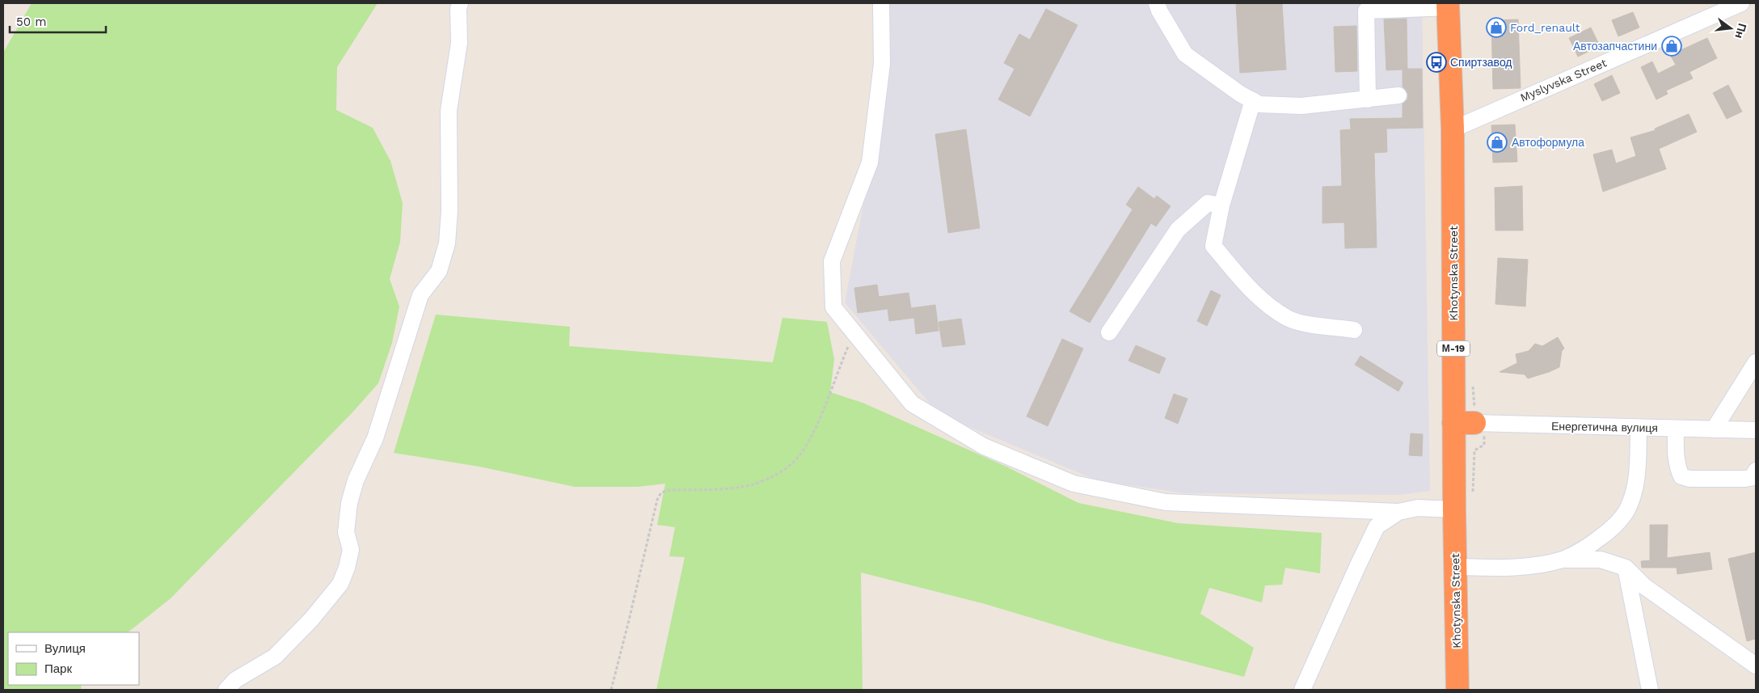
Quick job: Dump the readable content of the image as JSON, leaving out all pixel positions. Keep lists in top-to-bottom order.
{
  "streets": {
    "highway": ["Khotynska Street", "М-19"],
    "street": ["Myslyvska Street", "Енергетична вулиця"]
  },
  "crossings": [
    ["Myslyvska Street", "Khotynska Street"],
    ["Khotynska Street", "Енергетична вулиця"]
  ],
  "places": {
    "shop": ["Ford_renault", "Автозапчастини", "Автоформула"],
    "bus stop": ["Спиртзавод"]
  },
  "legend": ["Вулиця", "Парк"],
  "scale_bar": "50 m",
  "north": "right"
}
